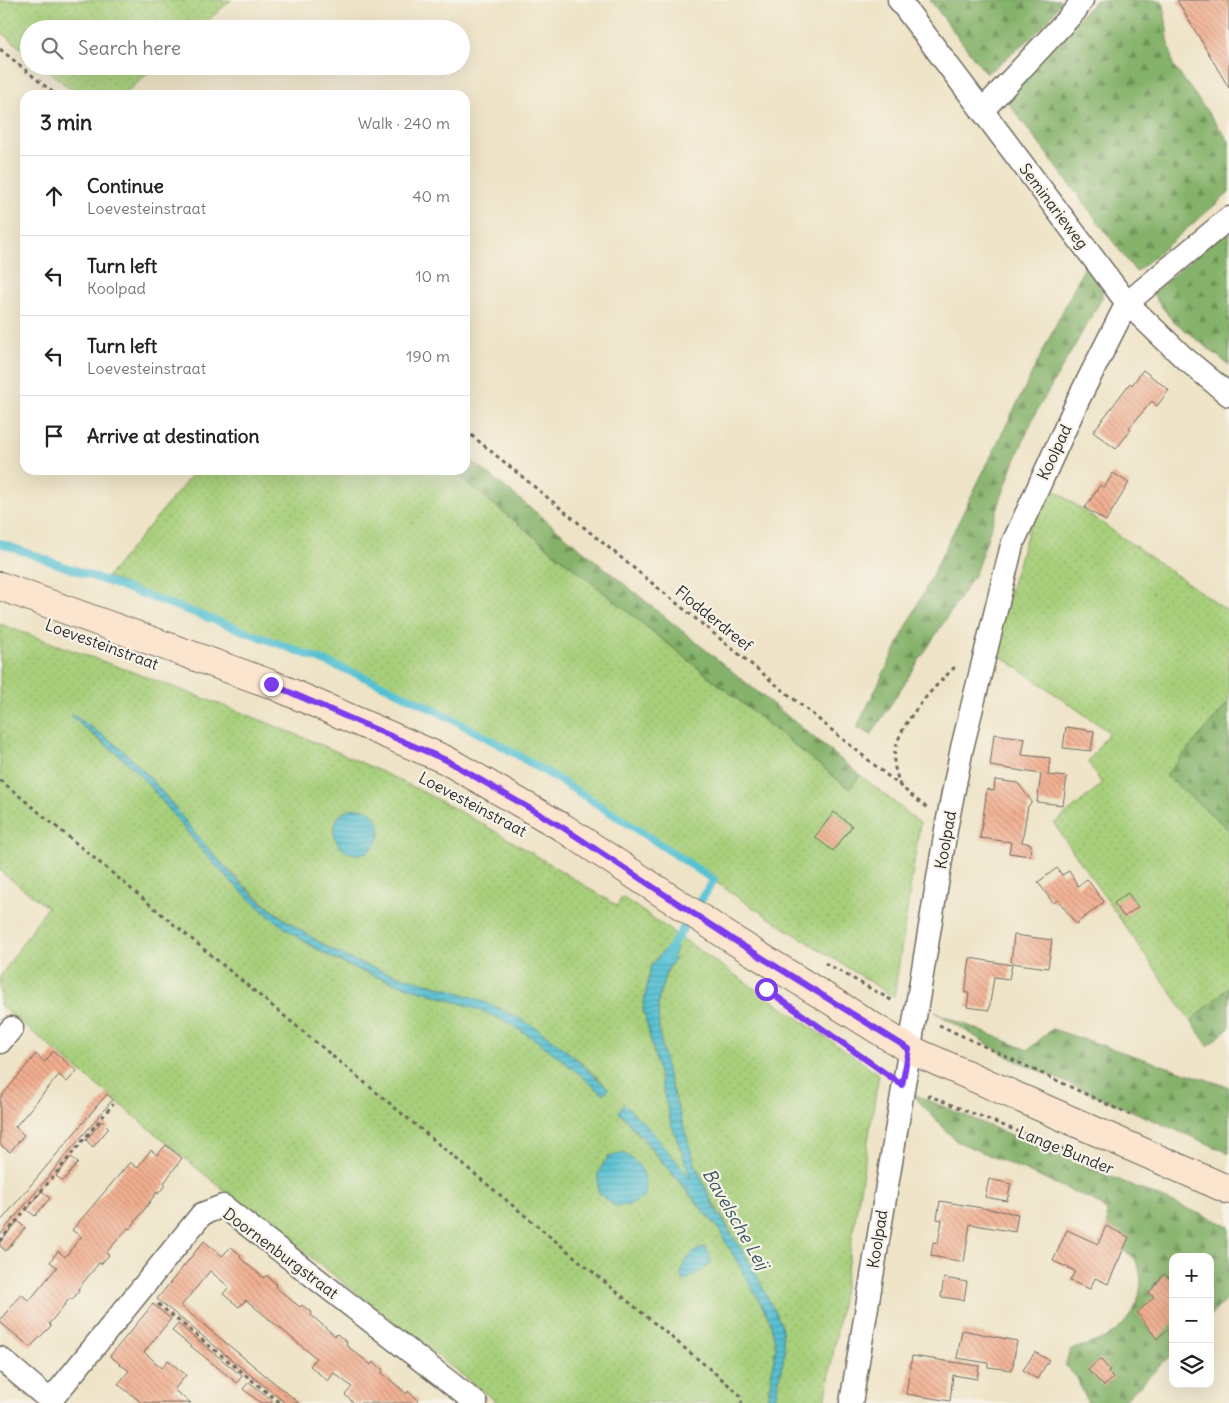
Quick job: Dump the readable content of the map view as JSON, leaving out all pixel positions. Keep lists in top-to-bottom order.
{
  "streets": {
    "street": [
      "Seminarieweg",
      "Koolpad",
      "Loevesteinstraat",
      "Lange Bunder",
      "Doornenburgstraat"
    ],
    "path": ["Flodderdreef"]
  },
  "crossings": [
    ["Seminarieweg", "Koolpad"],
    ["Koolpad", "Flodderdreef"],
    ["Koolpad", "Loevesteinstraat"],
    ["Koolpad", "Lange Bunder"],
    ["Loevesteinstraat", "Lange Bunder"]
  ],
  "water": ["Bavelsche Leij"],
  "page": {
    "search": "Search here",
    "heading": ["3 min", "Walk · 240 m"],
    "list": [
      ["Continue", "Loevesteinstraat", "40 m"],
      ["Turn left", "Koolpad", "10 m"],
      ["Turn left", "Loevesteinstraat", "190 m"],
      "Arrive at destination"
    ],
    "map_buttons": ["+", "−"]
  }
}
